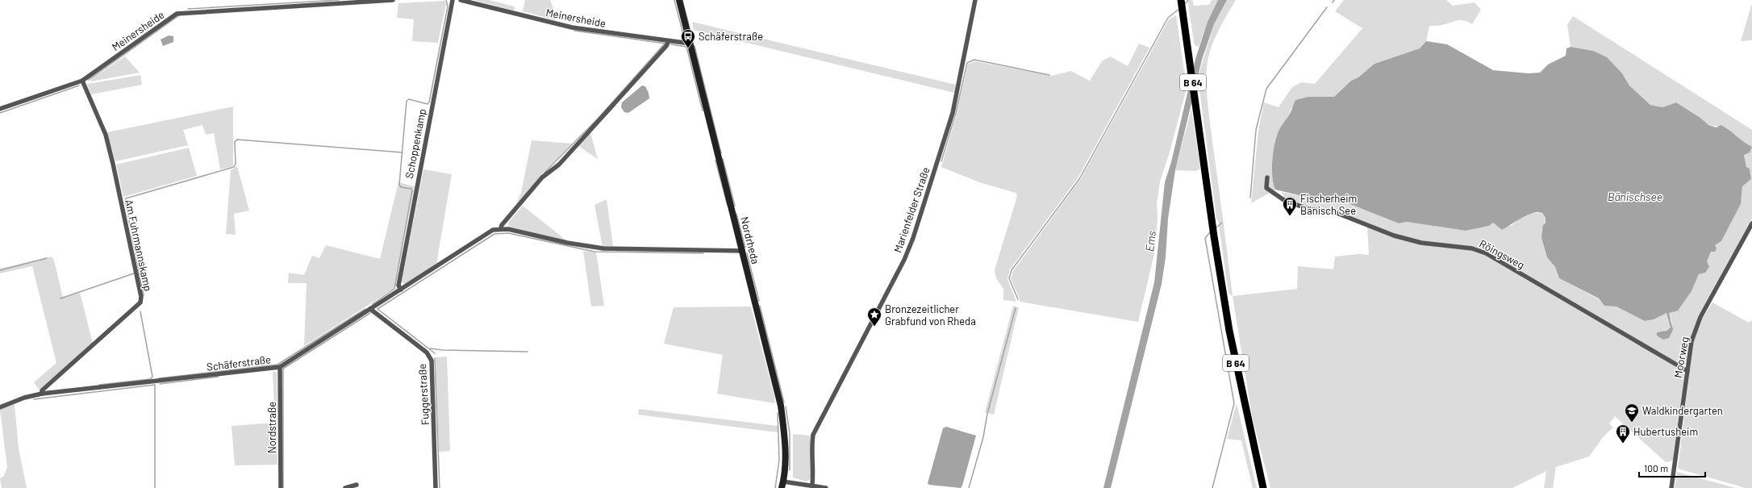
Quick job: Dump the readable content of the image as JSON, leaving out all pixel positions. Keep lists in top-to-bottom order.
{
  "streets": {
    "main road": ["B 64", "Nordrheda"],
    "street": [
      "Meinersheide",
      "Schoppenkamp",
      "Marienfelder Straße",
      "Am Fuhrmannskamp",
      "Röingsweg",
      "Moorweg",
      "Schäferstraße",
      "Fuggerstraße",
      "Nordstraße"
    ]
  },
  "crossings": [
    ["Meinersheide", "Nordrheda"],
    ["Meinersheide", "Am Fuhrmannskamp"],
    ["Schoppenkamp", "Schäferstraße"],
    ["Am Fuhrmannskamp", "Schäferstraße"],
    ["Röingsweg", "Moorweg"],
    ["Schäferstraße", "Fuggerstraße"],
    ["Schäferstraße", "Nordstraße"]
  ],
  "water": ["Bänischsee", "Ems"],
  "places": {
    "bus stop": ["Schäferstraße"],
    "building": ["Fischerheim Bänisch See", "Hubertusheim"],
    "place": ["Bronzezeitlicher Grabfund von Rheda"],
    "school or university": ["Waldkindergarten"]
  },
  "scale_bar": "100 m"
}
